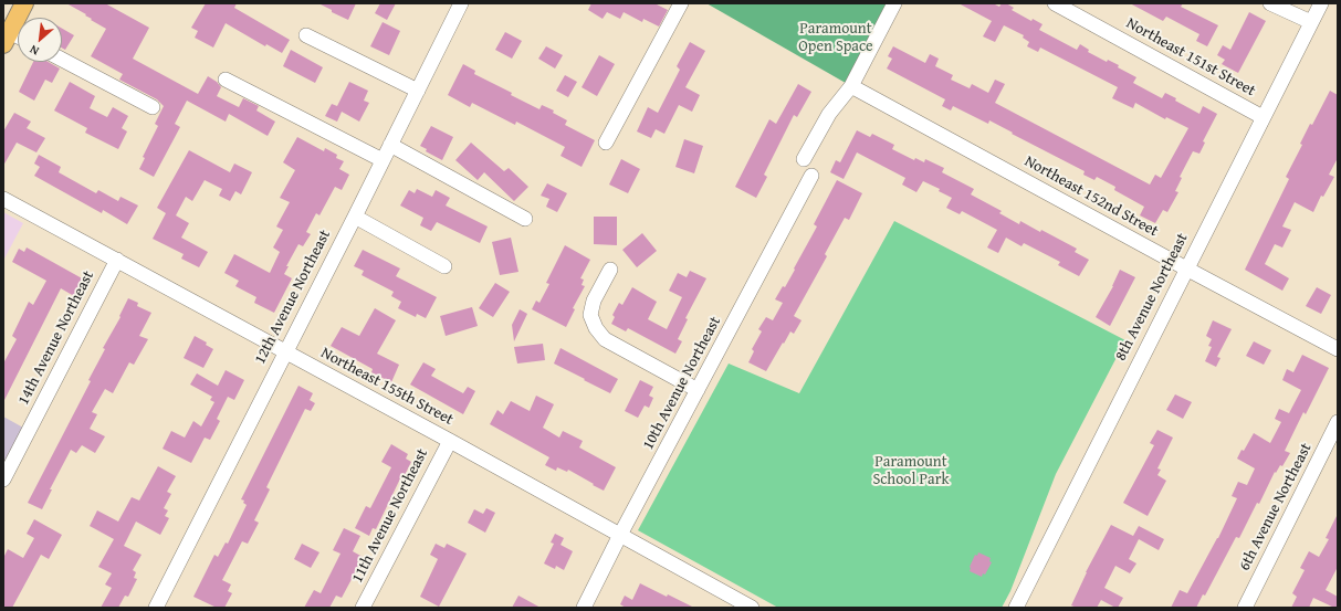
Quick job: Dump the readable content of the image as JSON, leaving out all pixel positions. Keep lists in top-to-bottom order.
{
  "streets": {
    "street": [
      "Northeast 151st Street",
      "Northeast 152nd Street",
      "12th Avenue Northeast",
      "8th Avenue Northeast",
      "14th Avenue Northeast",
      "10th Avenue Northeast",
      "Northeast 155th Street",
      "6th Avenue Northeast",
      "11th Avenue Northeast"
    ]
  },
  "crossings": [
    ["Northeast 151st Street", "8th Avenue Northeast"],
    ["Northeast 152nd Street", "8th Avenue Northeast"],
    ["12th Avenue Northeast", "Northeast 155th Street"],
    ["14th Avenue Northeast", "Northeast 155th Street"],
    ["10th Avenue Northeast", "Northeast 155th Street"],
    ["Northeast 155th Street", "11th Avenue Northeast"]
  ],
  "parks": ["Paramount Open Space", "Paramount School Park"],
  "north": "bottom left"
}
